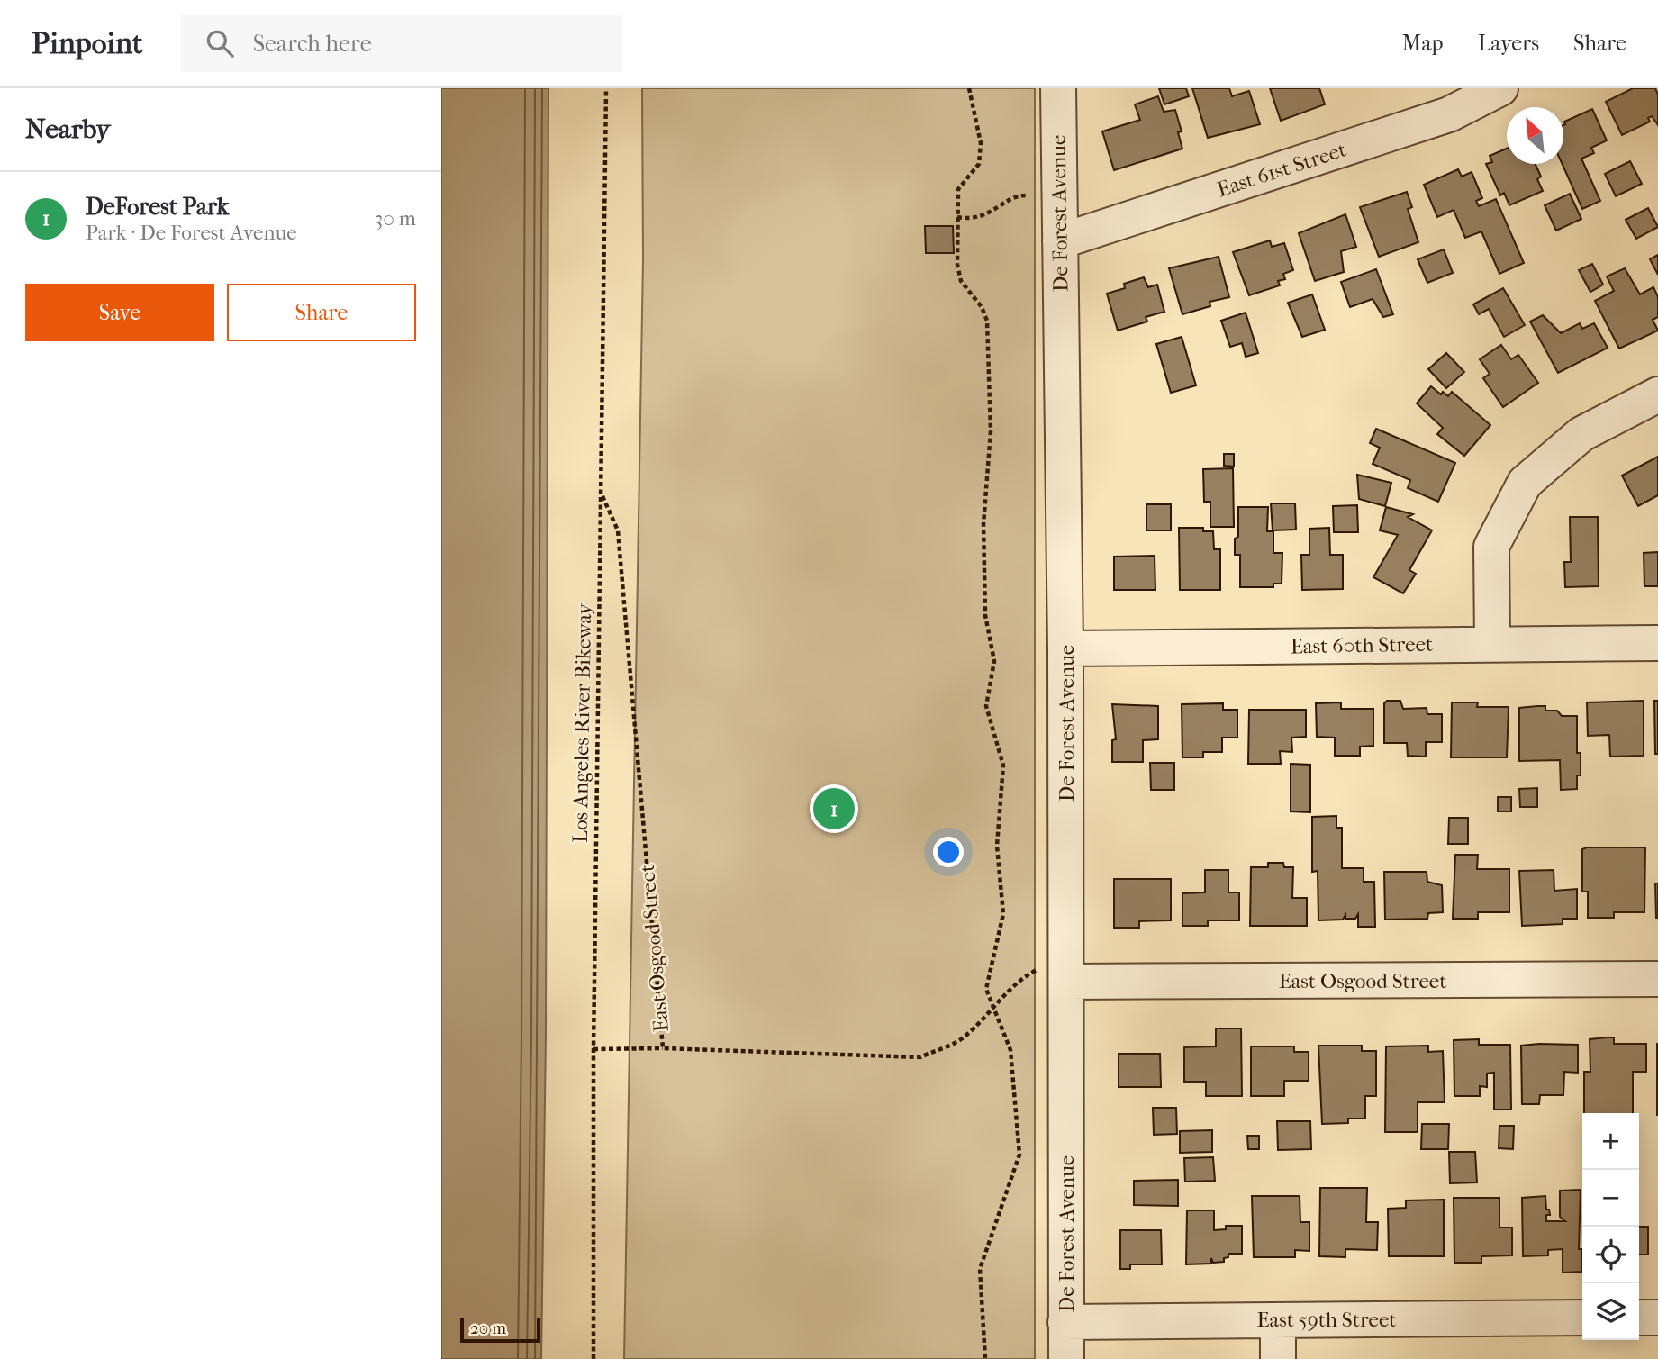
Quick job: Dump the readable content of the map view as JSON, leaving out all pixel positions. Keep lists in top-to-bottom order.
{
  "streets": {
    "street": [
      "East 61st Street",
      "De Forest Avenue",
      "East 60th Street",
      "East Osgood Street",
      "East 59th Street"
    ],
    "path": ["Los Angeles River Bikeway"]
  },
  "crossings": [
    ["East 61st Street", "De Forest Avenue"],
    ["De Forest Avenue", "East 60th Street"],
    ["De Forest Avenue", "East Osgood Street"],
    ["De Forest Avenue", "East 59th Street"],
    ["Los Angeles River Bikeway", "East Osgood Street"]
  ],
  "scale_bar": "20 m",
  "north": "top left",
  "page": {
    "header": "Pinpoint",
    "search": "Search here",
    "nav": ["Map", "Layers", "Share"],
    "heading": "Nearby",
    "list": [
      {
        "mark": "1",
        "name": "DeForest Park",
        "note": "Park · De Forest Avenue",
        "value": "30 m"
      }
    ],
    "buttons": ["Save", "Share"],
    "pins": "1",
    "map_buttons": ["+", "−"],
    "scale": "20 m"
  }
}
